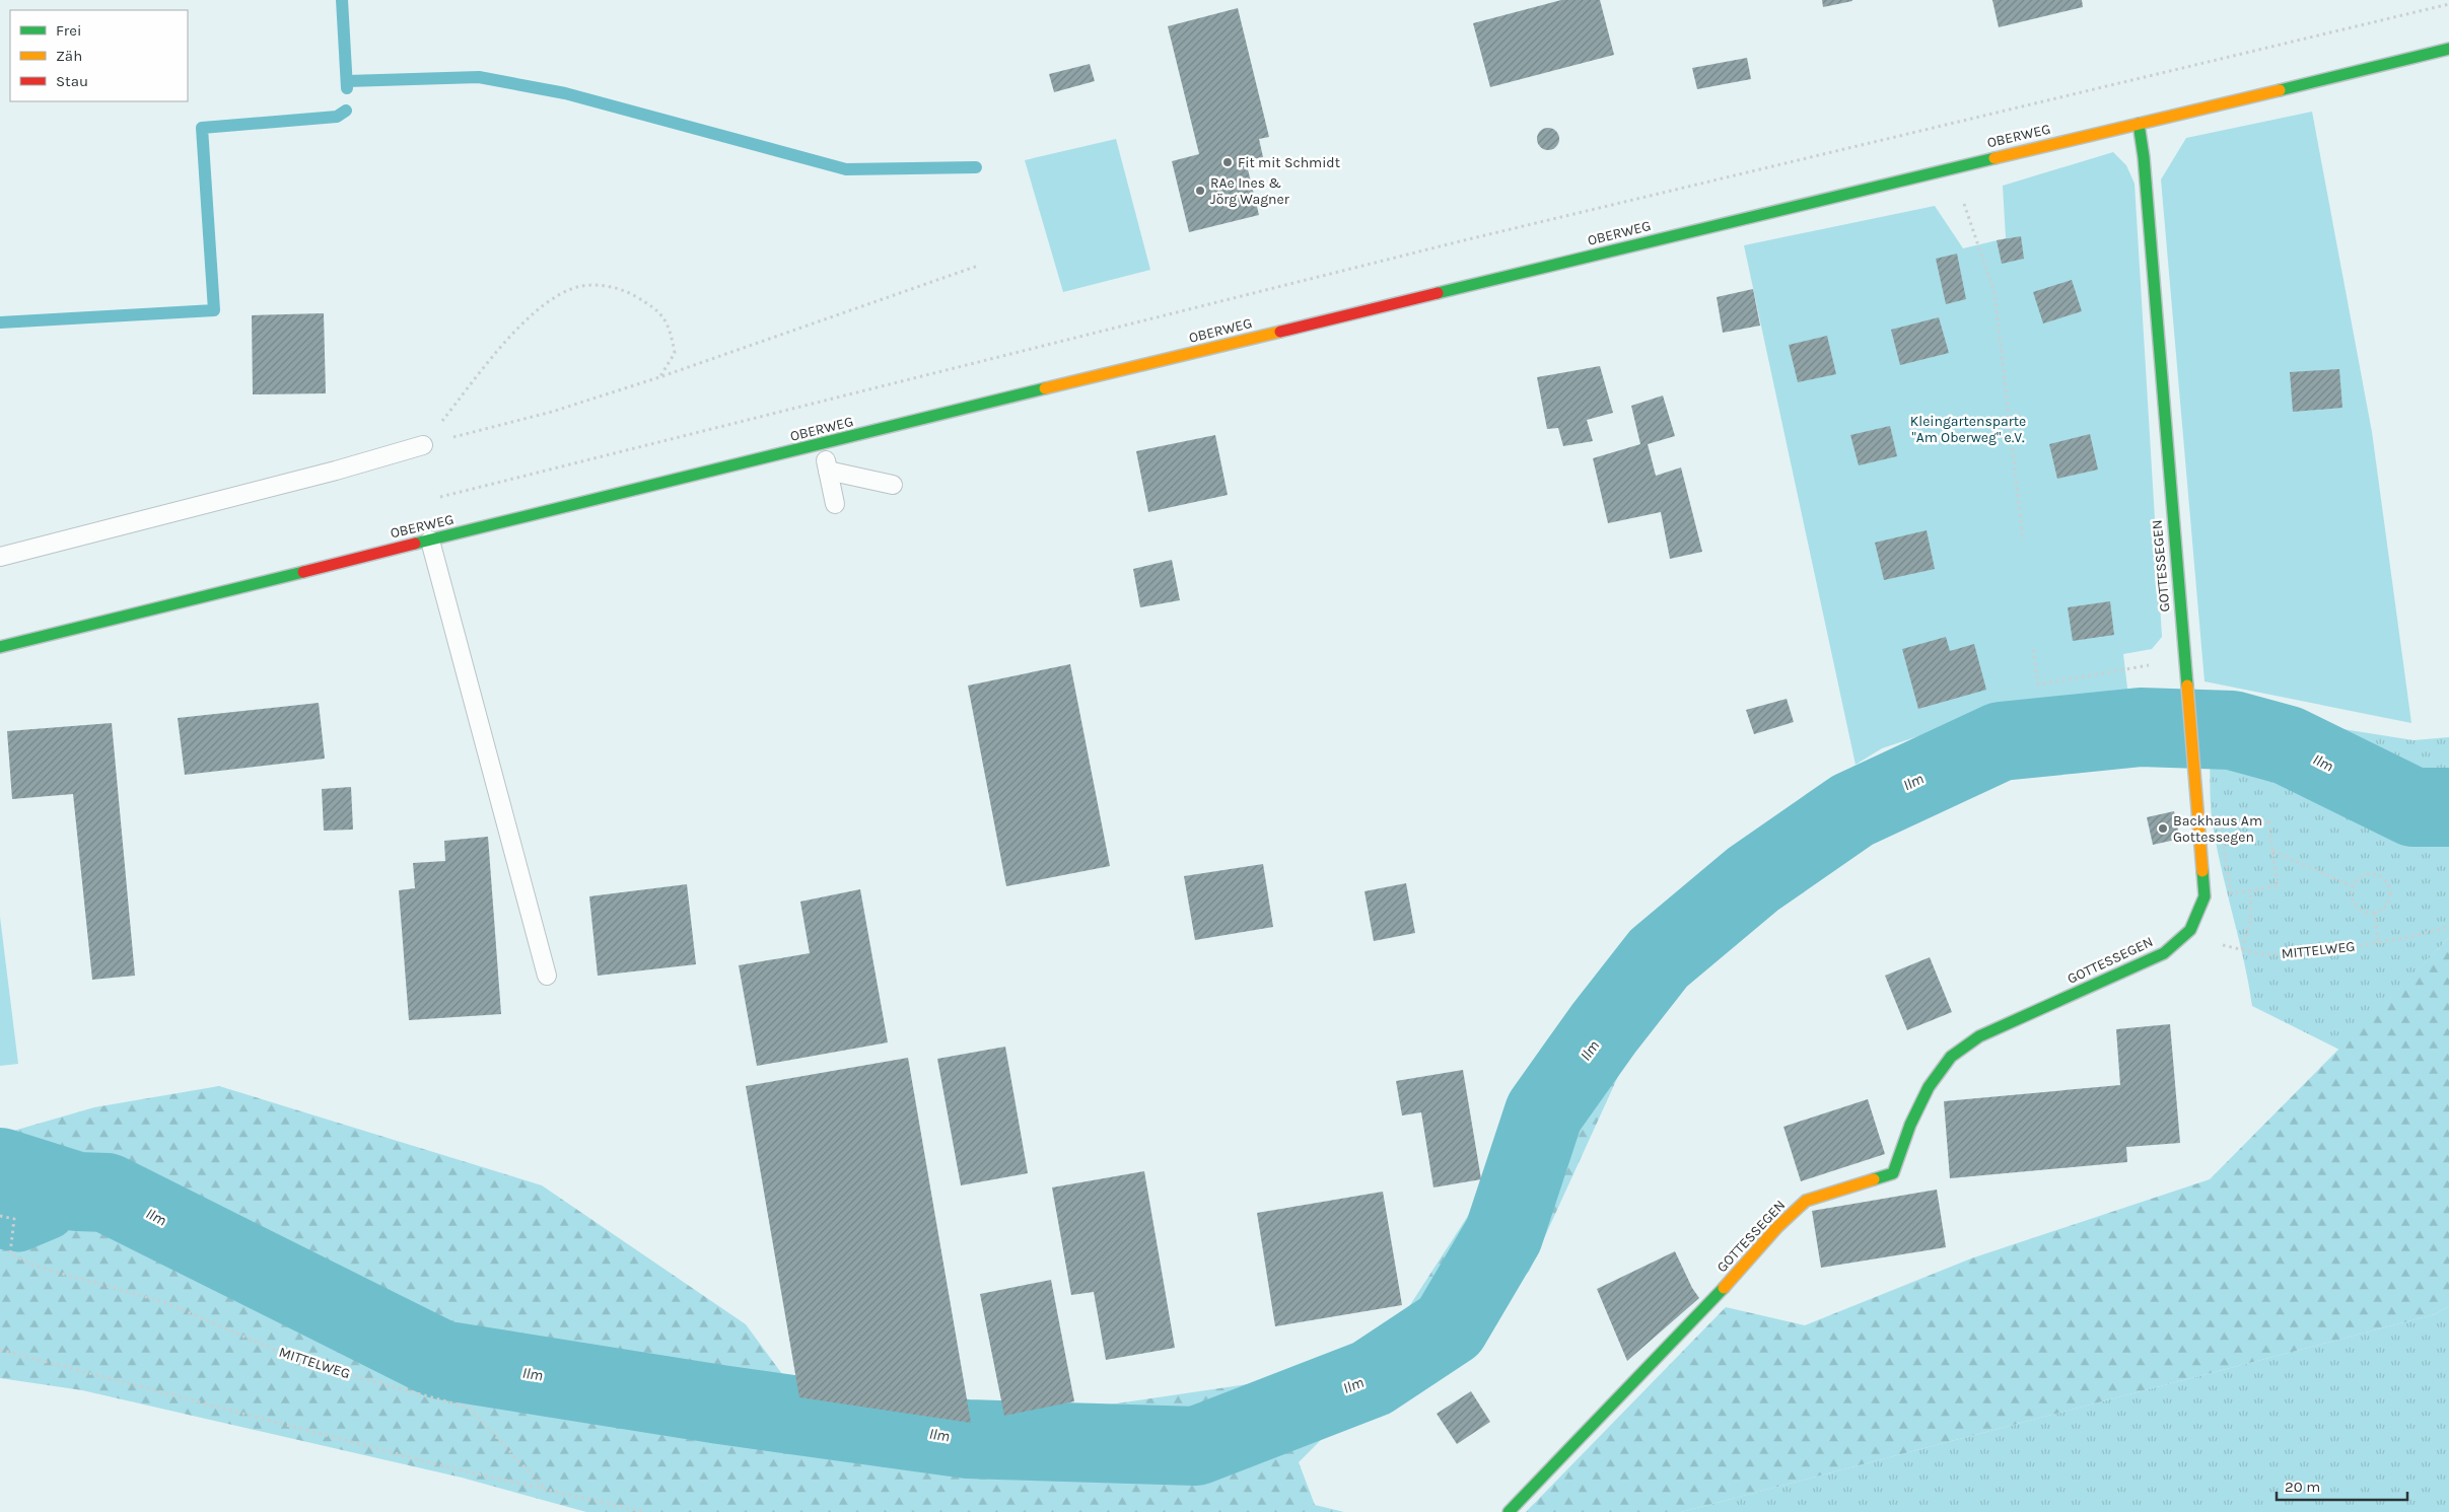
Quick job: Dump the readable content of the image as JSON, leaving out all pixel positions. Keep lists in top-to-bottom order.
{
  "streets": {
    "street": ["OBERWEG", "GOTTESSEGEN"],
    "path": ["MITTELWEG"]
  },
  "crossings": [
    ["OBERWEG", "GOTTESSEGEN"],
    ["GOTTESSEGEN", "MITTELWEG"]
  ],
  "water": ["Ilm"],
  "parks": ["Kleingartensparte \"Am Oberweg\" e.V."],
  "places": ["Fit mit Schmidt", "RAe Ines & Jörg Wagner", "Backhaus Am Gottessegen"],
  "legend": ["Frei", "Zäh", "Stau"],
  "scale_bar": "20 m"
}
